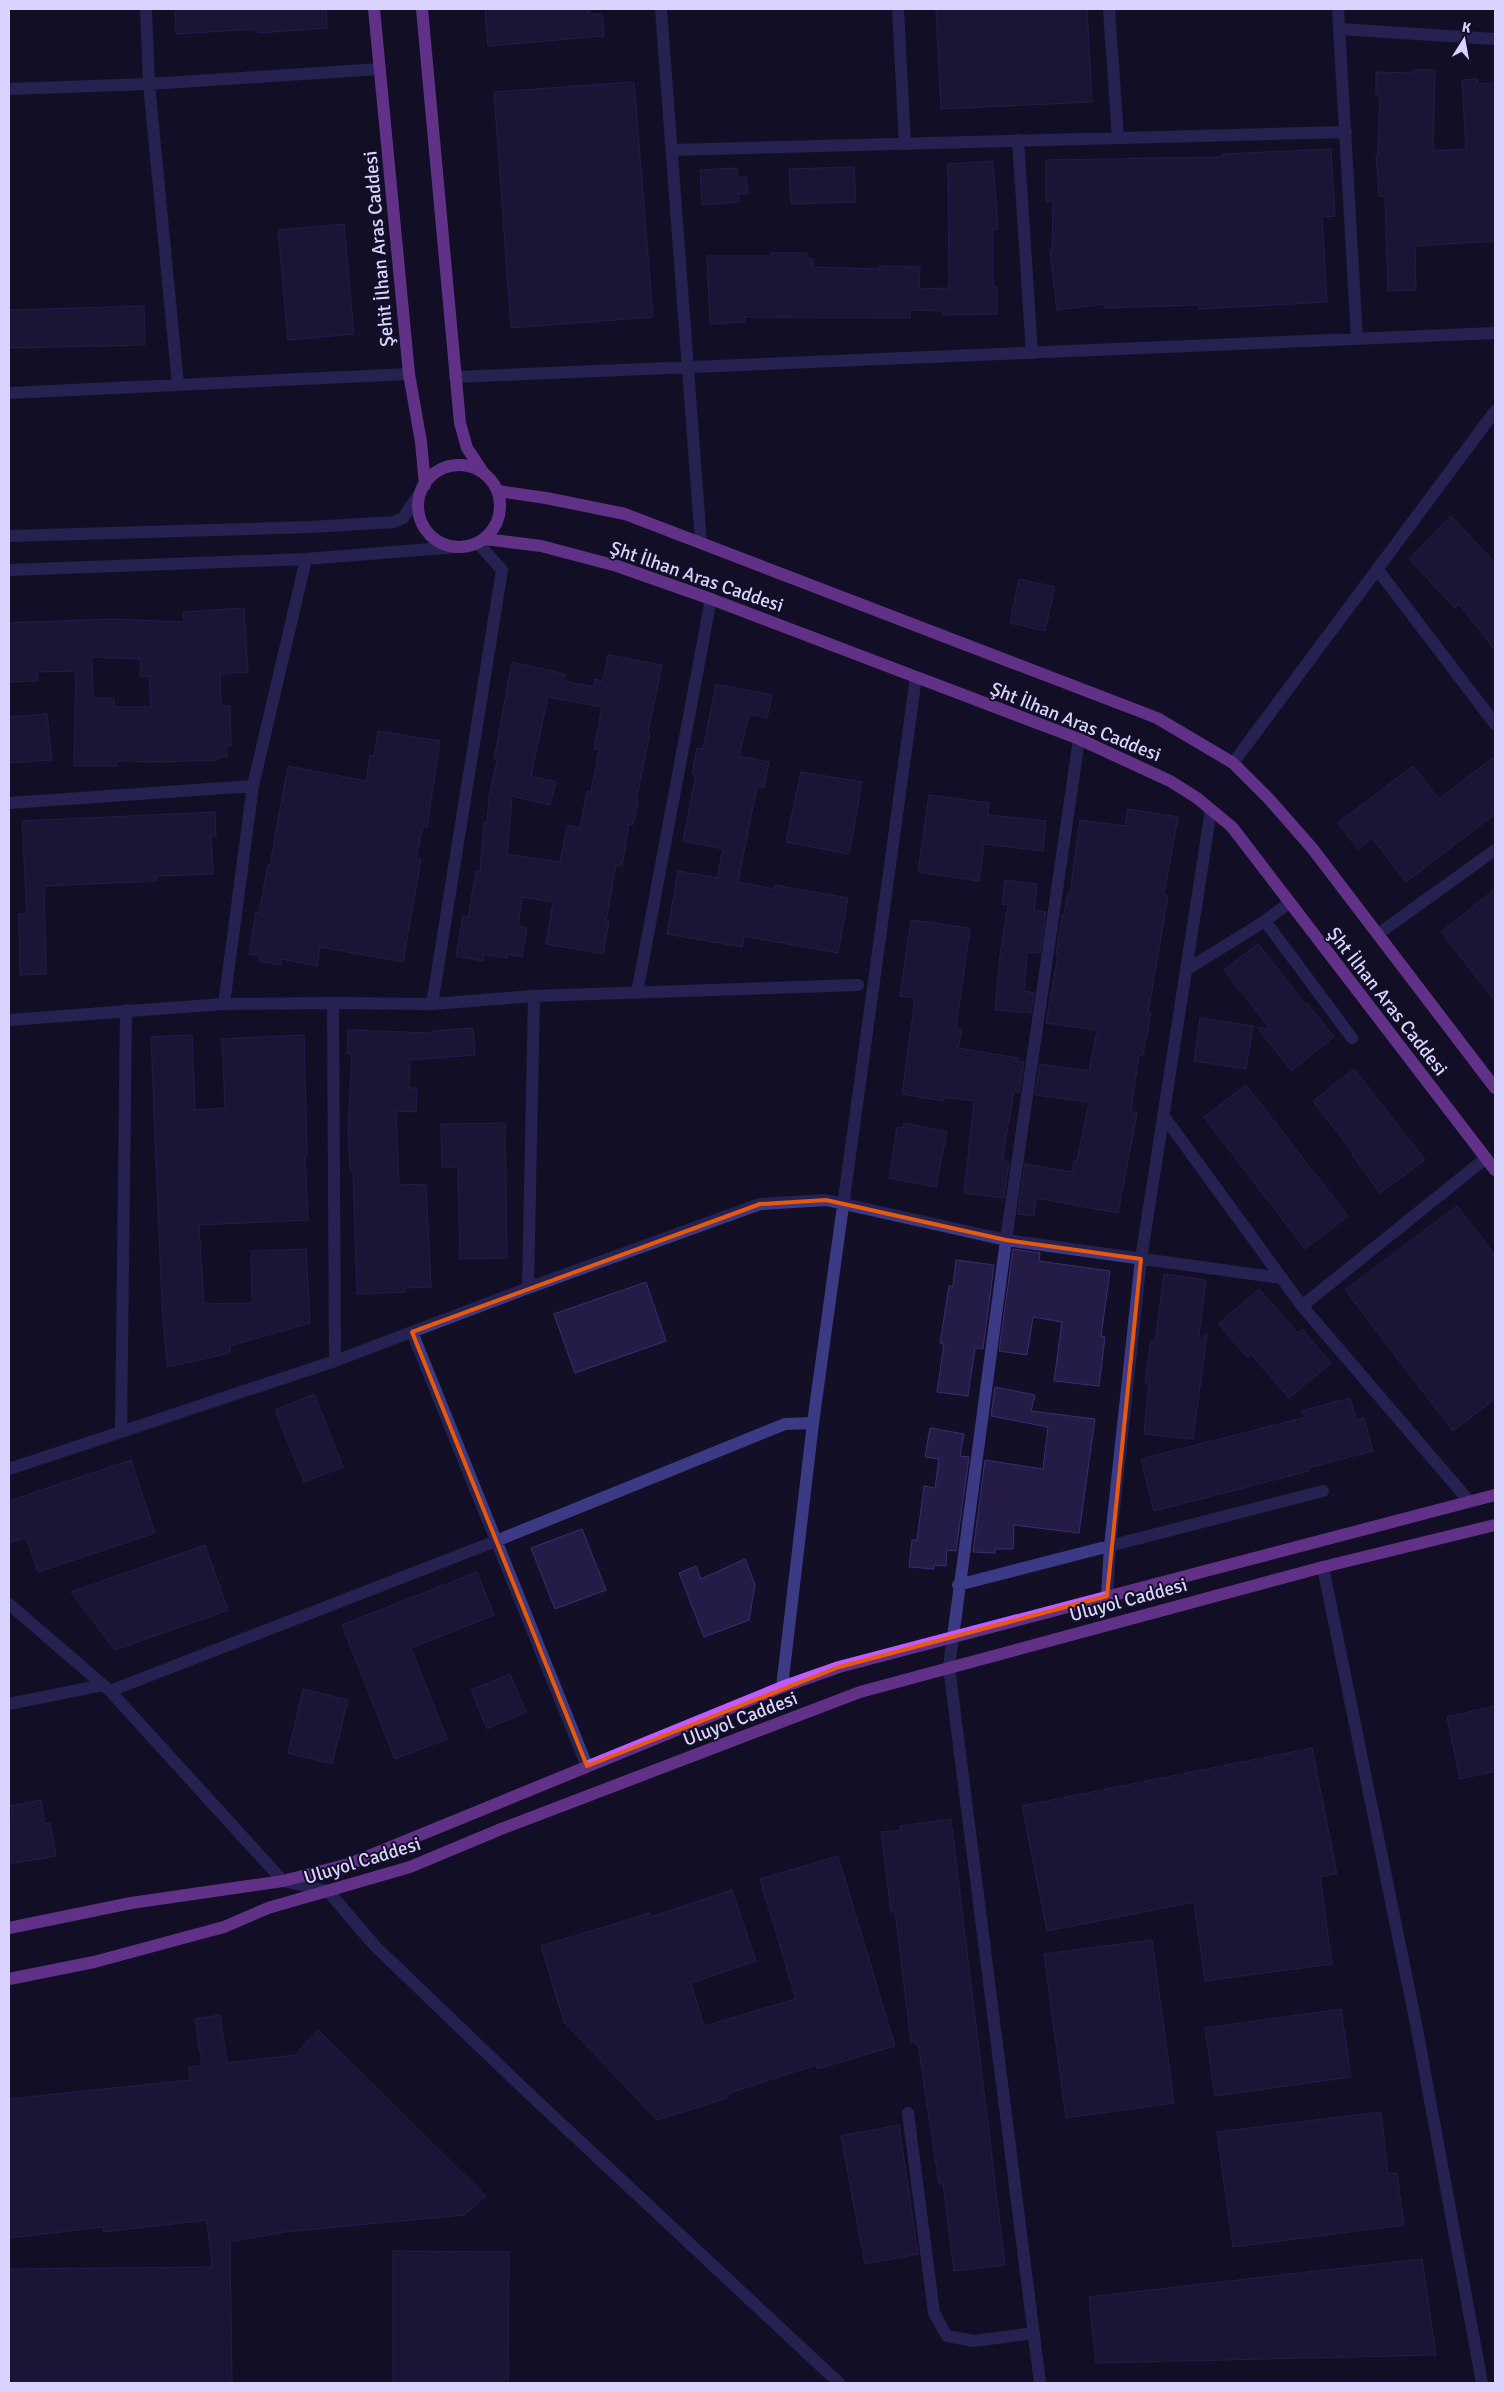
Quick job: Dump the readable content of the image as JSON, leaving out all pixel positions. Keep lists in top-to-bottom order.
{
  "streets": {
    "main road": ["Şehit İlhan Aras Caddesi", "Şht İlhan Aras Caddesi", "Uluyol Caddesi"]
  },
  "crossings": [
    ["Şehit İlhan Aras Caddesi", "Şht İlhan Aras Caddesi"]
  ],
  "north": "top"
}
